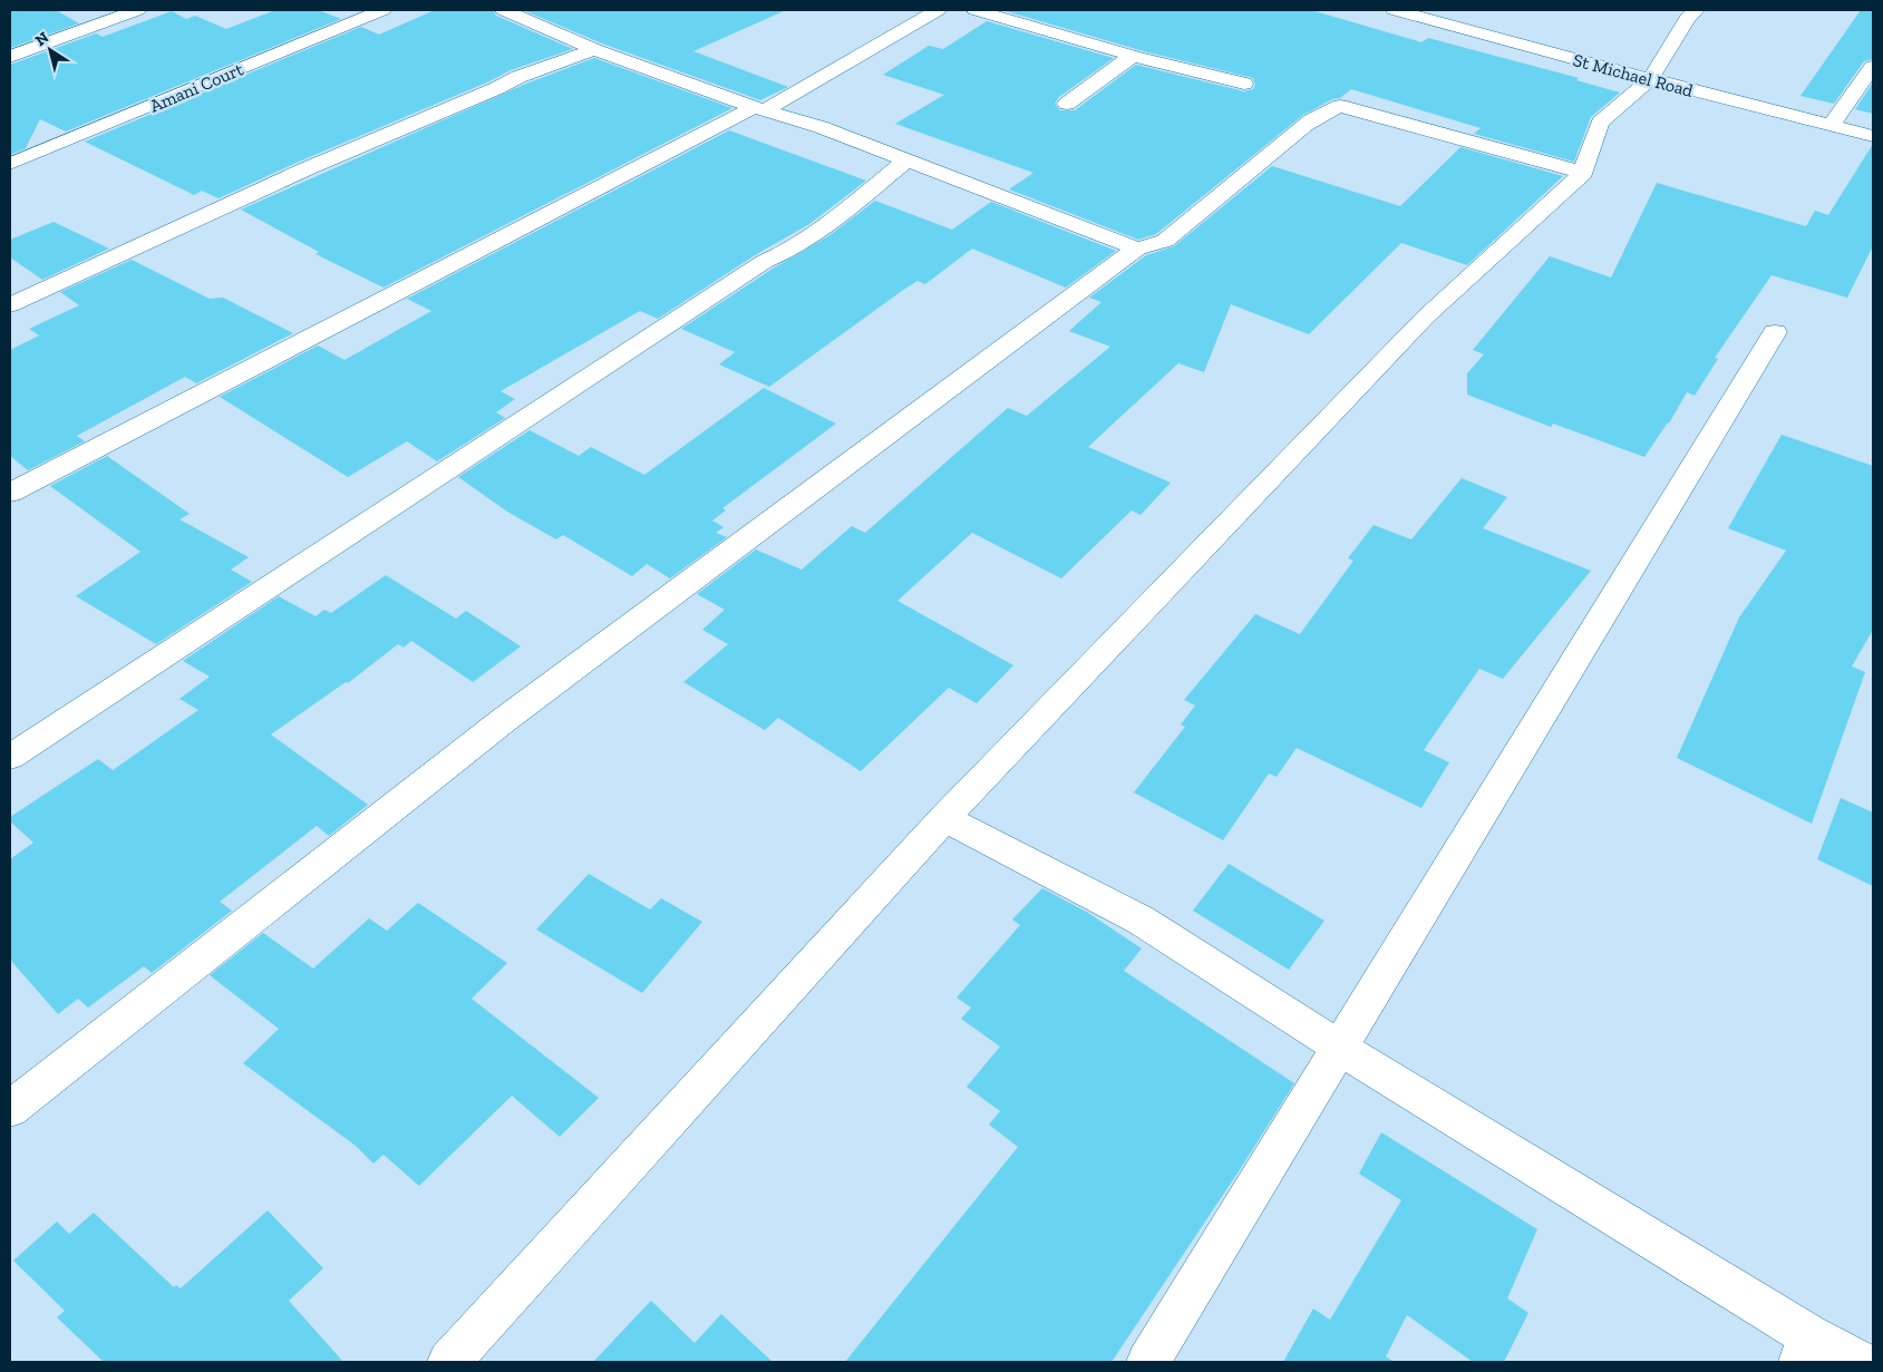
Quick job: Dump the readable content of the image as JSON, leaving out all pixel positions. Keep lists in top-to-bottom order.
{
  "streets": {
    "street": ["St Michael Road", "Amani Court"]
  },
  "north": "top left"
}
